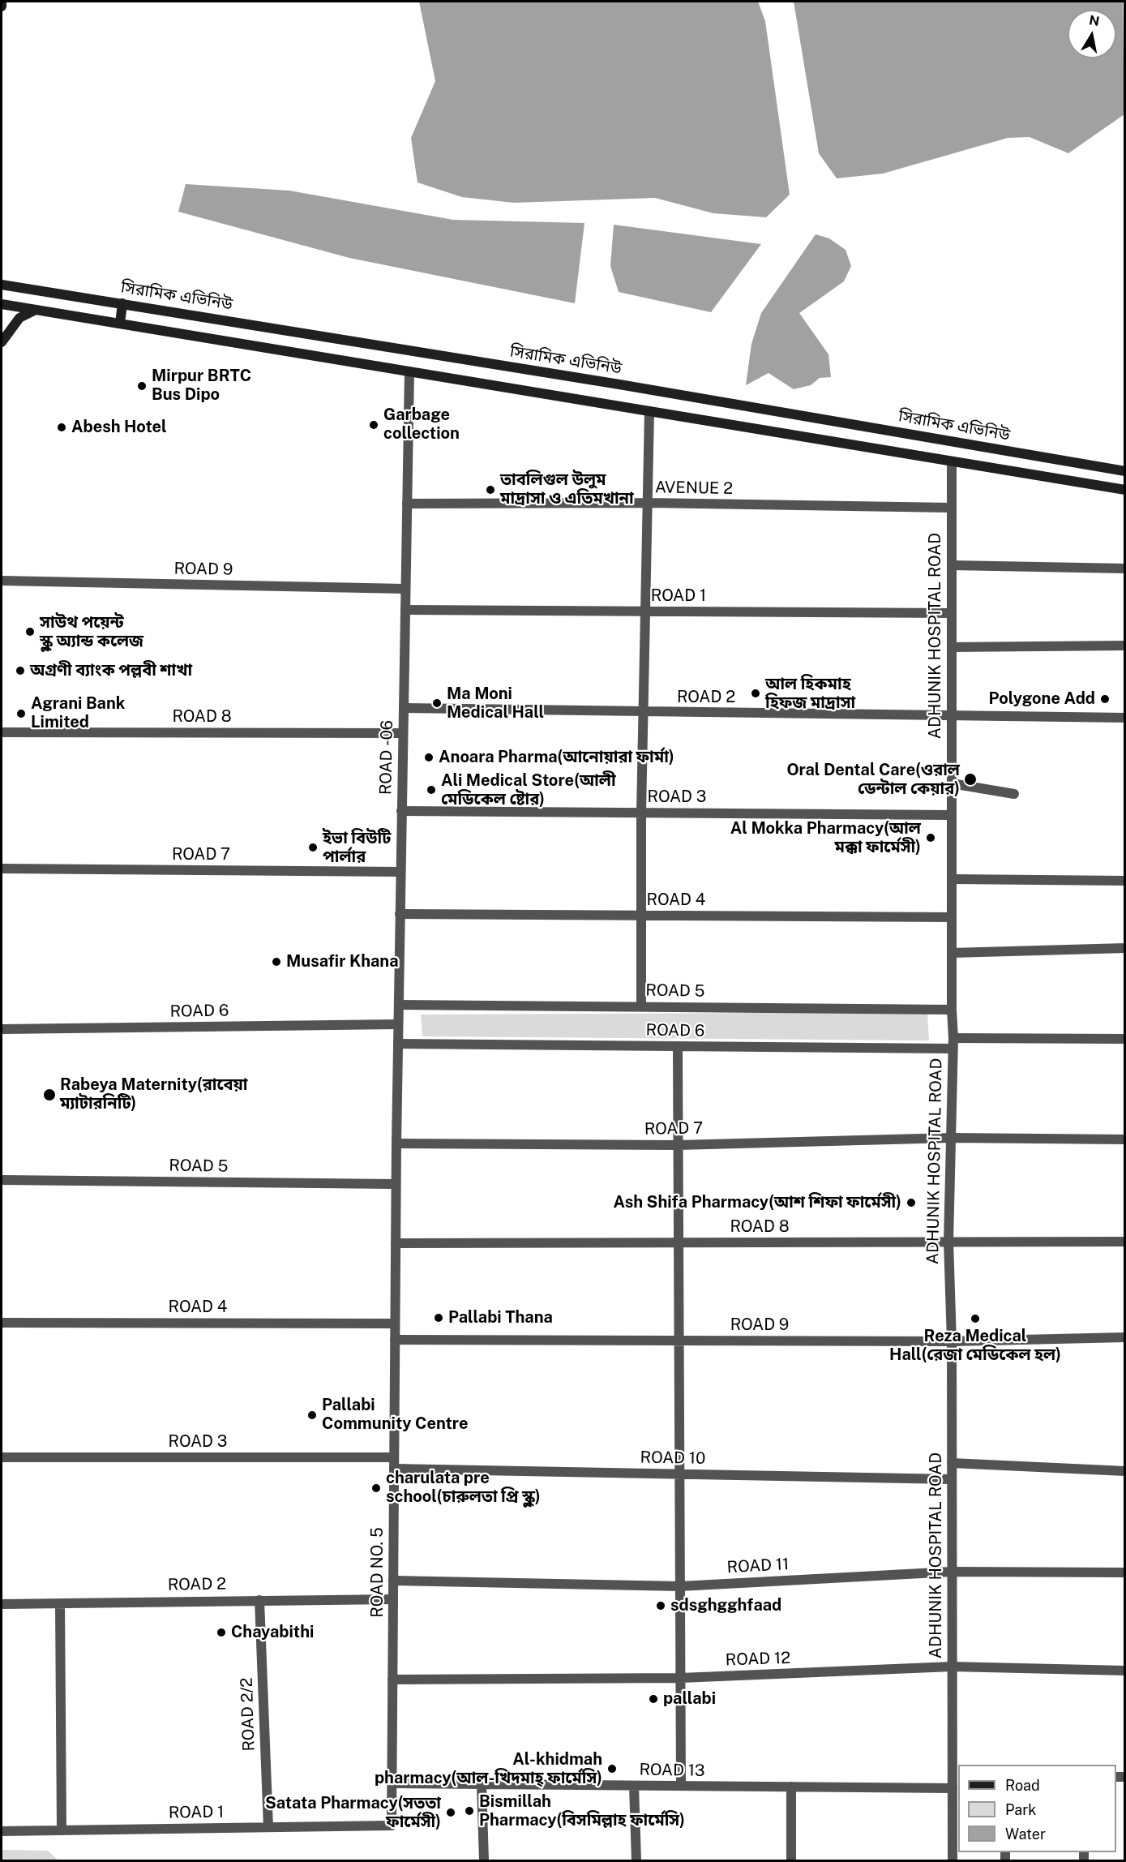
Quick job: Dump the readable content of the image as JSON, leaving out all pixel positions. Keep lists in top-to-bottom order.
{
  "streets": {
    "main road": ["সিরামিক এভিনিউ"],
    "street": [
      "AVENUE 2",
      "ROAD 9",
      "ROAD 1",
      "ADHUNIK HOSPITAL ROAD",
      "ROAD 2",
      "ROAD 8",
      "ROAD -06",
      "ROAD 3",
      "ROAD 7",
      "ROAD 4",
      "ROAD 5",
      "ROAD 6",
      "ROAD 10",
      "ROAD 11",
      "ROAD NO. 5",
      "ROAD 12",
      "ROAD 2/2",
      "ROAD 13"
    ]
  },
  "crossings": [
    ["AVENUE 2", "ADHUNIK HOSPITAL ROAD"],
    ["AVENUE 2", "ROAD -06"],
    ["ROAD 9", "ADHUNIK HOSPITAL ROAD"],
    ["ROAD 9", "ROAD -06"],
    ["ROAD 9", "ROAD NO. 5"],
    ["ROAD 1", "ADHUNIK HOSPITAL ROAD"],
    ["ROAD 1", "ROAD -06"],
    ["ROAD 1", "ROAD NO. 5"],
    ["ROAD 1", "ROAD 2/2"],
    ["ADHUNIK HOSPITAL ROAD", "ROAD 2"],
    ["ADHUNIK HOSPITAL ROAD", "ROAD 8"],
    ["ADHUNIK HOSPITAL ROAD", "ROAD 3"],
    ["ADHUNIK HOSPITAL ROAD", "ROAD 7"],
    ["ADHUNIK HOSPITAL ROAD", "ROAD 4"],
    ["ADHUNIK HOSPITAL ROAD", "ROAD 5"],
    ["ADHUNIK HOSPITAL ROAD", "ROAD 6"],
    ["ADHUNIK HOSPITAL ROAD", "ROAD 10"],
    ["ADHUNIK HOSPITAL ROAD", "ROAD 11"],
    ["ADHUNIK HOSPITAL ROAD", "ROAD 12"],
    ["ADHUNIK HOSPITAL ROAD", "ROAD 13"],
    ["ROAD 2", "ROAD -06"],
    ["ROAD 2", "ROAD NO. 5"],
    ["ROAD 2", "ROAD 2/2"],
    ["ROAD 8", "ROAD -06"],
    ["ROAD 8", "ROAD NO. 5"],
    ["ROAD -06", "ROAD 3"],
    ["ROAD -06", "ROAD 7"],
    ["ROAD -06", "ROAD 4"],
    ["ROAD -06", "ROAD 5"],
    ["ROAD -06", "ROAD 6"],
    ["ROAD -06", "ROAD NO. 5"],
    ["ROAD 3", "ROAD NO. 5"],
    ["ROAD 7", "ROAD NO. 5"],
    ["ROAD 4", "ROAD NO. 5"],
    ["ROAD 5", "ROAD NO. 5"],
    ["ROAD 10", "ROAD NO. 5"],
    ["ROAD 11", "ROAD NO. 5"],
    ["ROAD NO. 5", "ROAD 12"],
    ["ROAD NO. 5", "ROAD 13"]
  ],
  "places": [
    "Mirpur BRTC Bus Dipo",
    "Garbage collection",
    "Abesh Hotel",
    "তাবলিগুল উলুম মাদ্রাসা ও এতিমখানা",
    "সাউথ পয়েন্ট স্কুল অ্যান্ড কলেজ",
    "অগ্রণী ব্যাংক পল্লবী শাখা",
    "আল হিকমাহ হিফজ মাদ্রাসা",
    "Polygone Add",
    "Ma Moni Medical Hall",
    "Agrani Bank Limited",
    "Anoara Pharma(আনোয়ারা ফার্মা)",
    "Oral Dental Care(ওরাল ডেন্টাল কেয়ার)",
    "Ali Medical Store(আলী মেডিকেল ষ্টোর)",
    "Al Mokka Pharmacy(আল মক্কা ফার্মেসী)",
    "ইভা বিউটি পার্লার",
    "Musafir Khana",
    "Rabeya Maternity(রাবেয়া ম্যাটারনিটি)",
    "Ash Shifa Pharmacy(আশ শিফা ফার্মেসী)",
    "Pallabi Thana",
    "Reza Medical Hall(রেজা মেডিকেল হল)",
    "Pallabi Community Centre",
    "charulata pre school(চারুলতা প্রি স্কুল)",
    "sdsghgghfaad",
    "Chayabithi",
    "pallabi",
    "Al-khidmah pharmacy(আল-খিদমাহ্ ফার্মেসি)",
    "Bismillah Pharmacy(বিসমিল্লাহ ফার্মেসি)",
    "Satata Pharmacy(সততা ফার্মেসী)"
  ],
  "legend": ["Road", "Park", "Water"],
  "north": "top"
}
